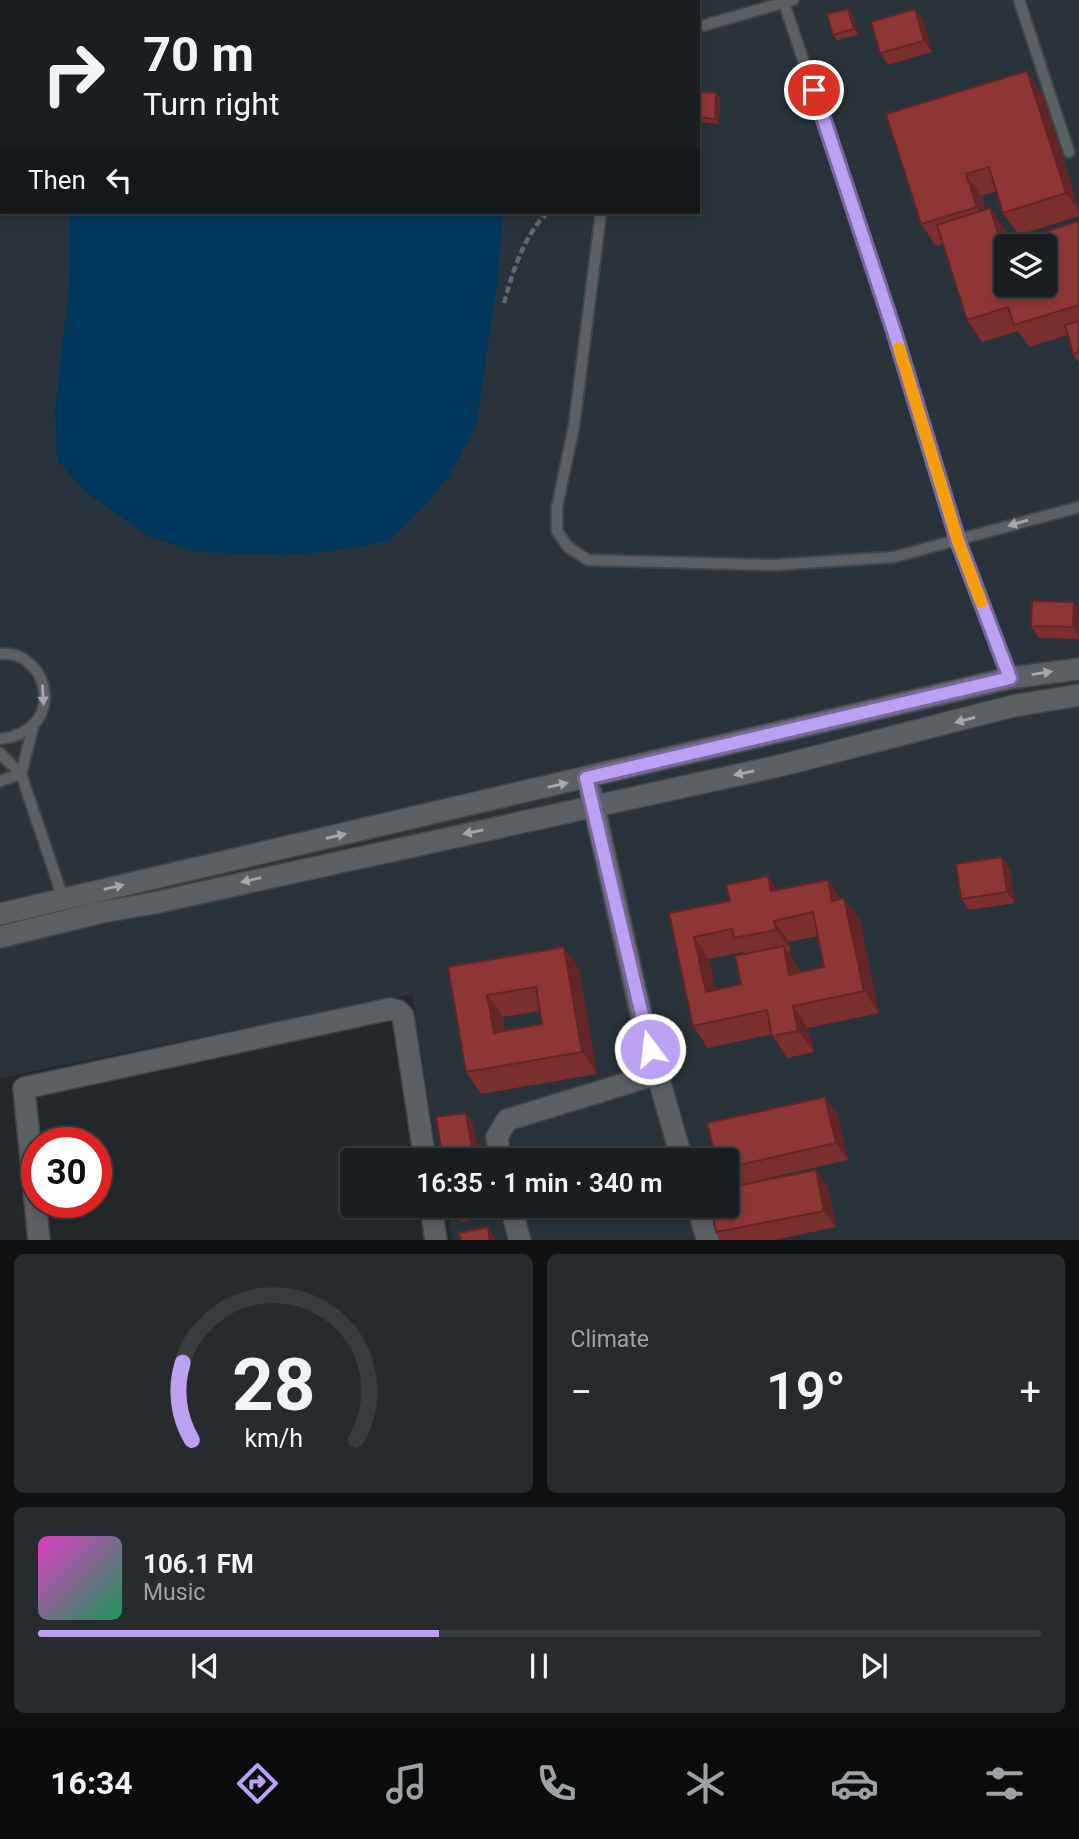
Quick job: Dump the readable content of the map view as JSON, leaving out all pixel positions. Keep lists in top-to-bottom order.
{
  "page": {
    "turn": ["70 m", "Turn right"],
    "then": "Then",
    "limit": "30",
    "trip": "16:35 · 1 min · 340 m",
    "tile": "Climate",
    "heat": ["−", "19°", "+"],
    "song": ["106.1 FM", "Music"],
    "tabs": "16:34",
    "gauge": ["28", "km/h"]
  }
}
